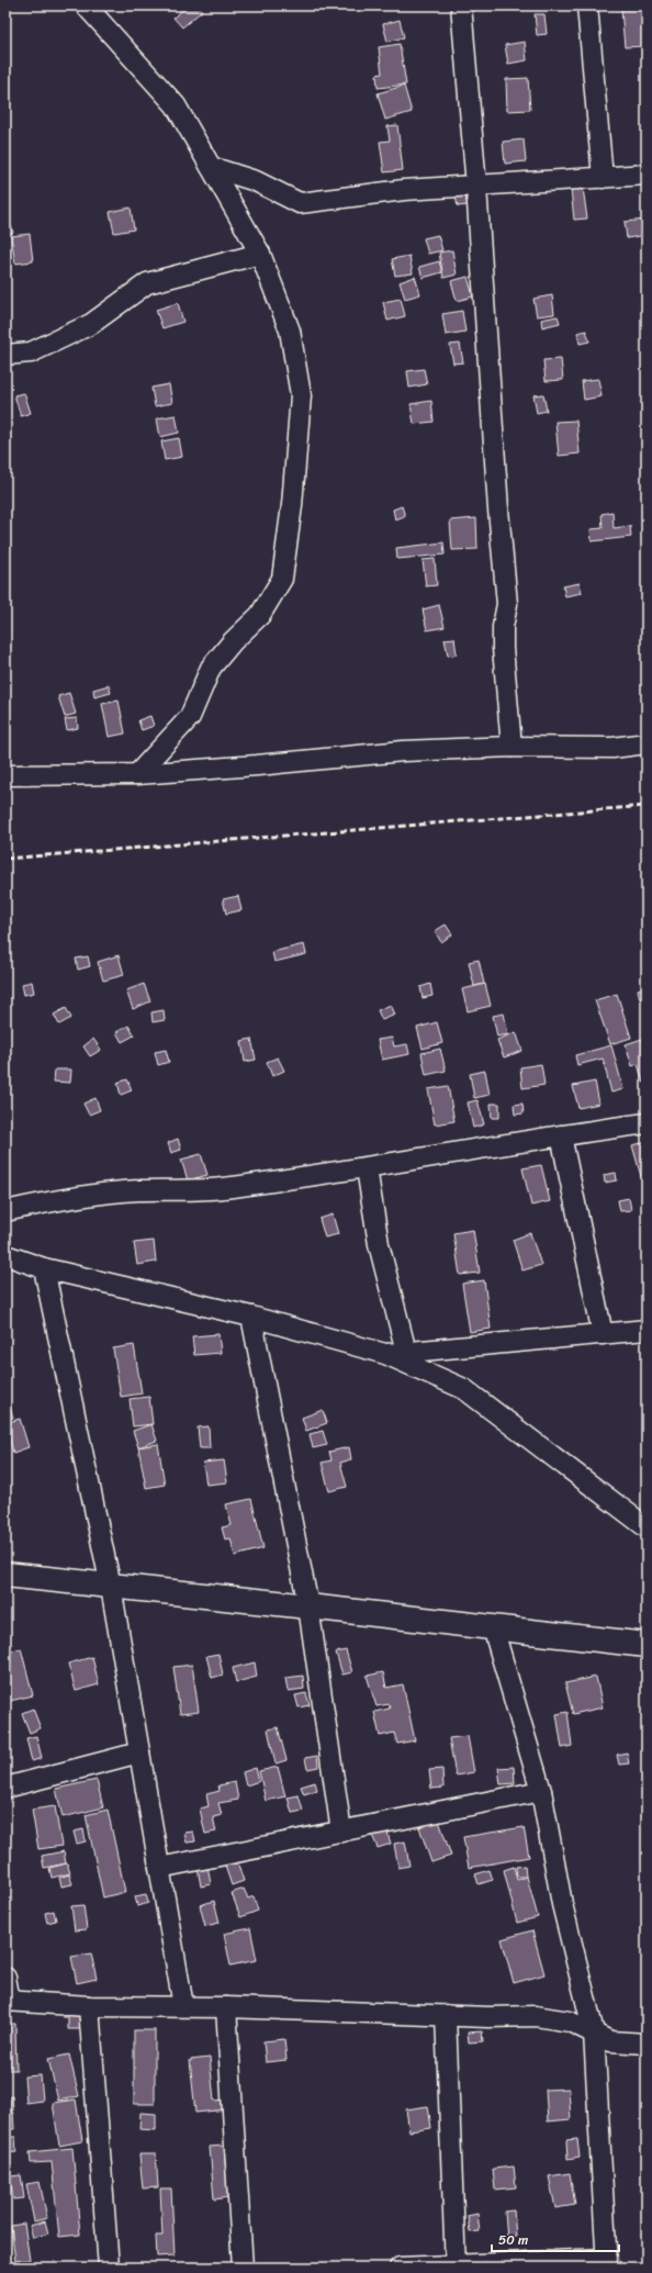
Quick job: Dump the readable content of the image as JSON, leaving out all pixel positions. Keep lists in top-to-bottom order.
{
  "scale_bar": "50 m"
}
